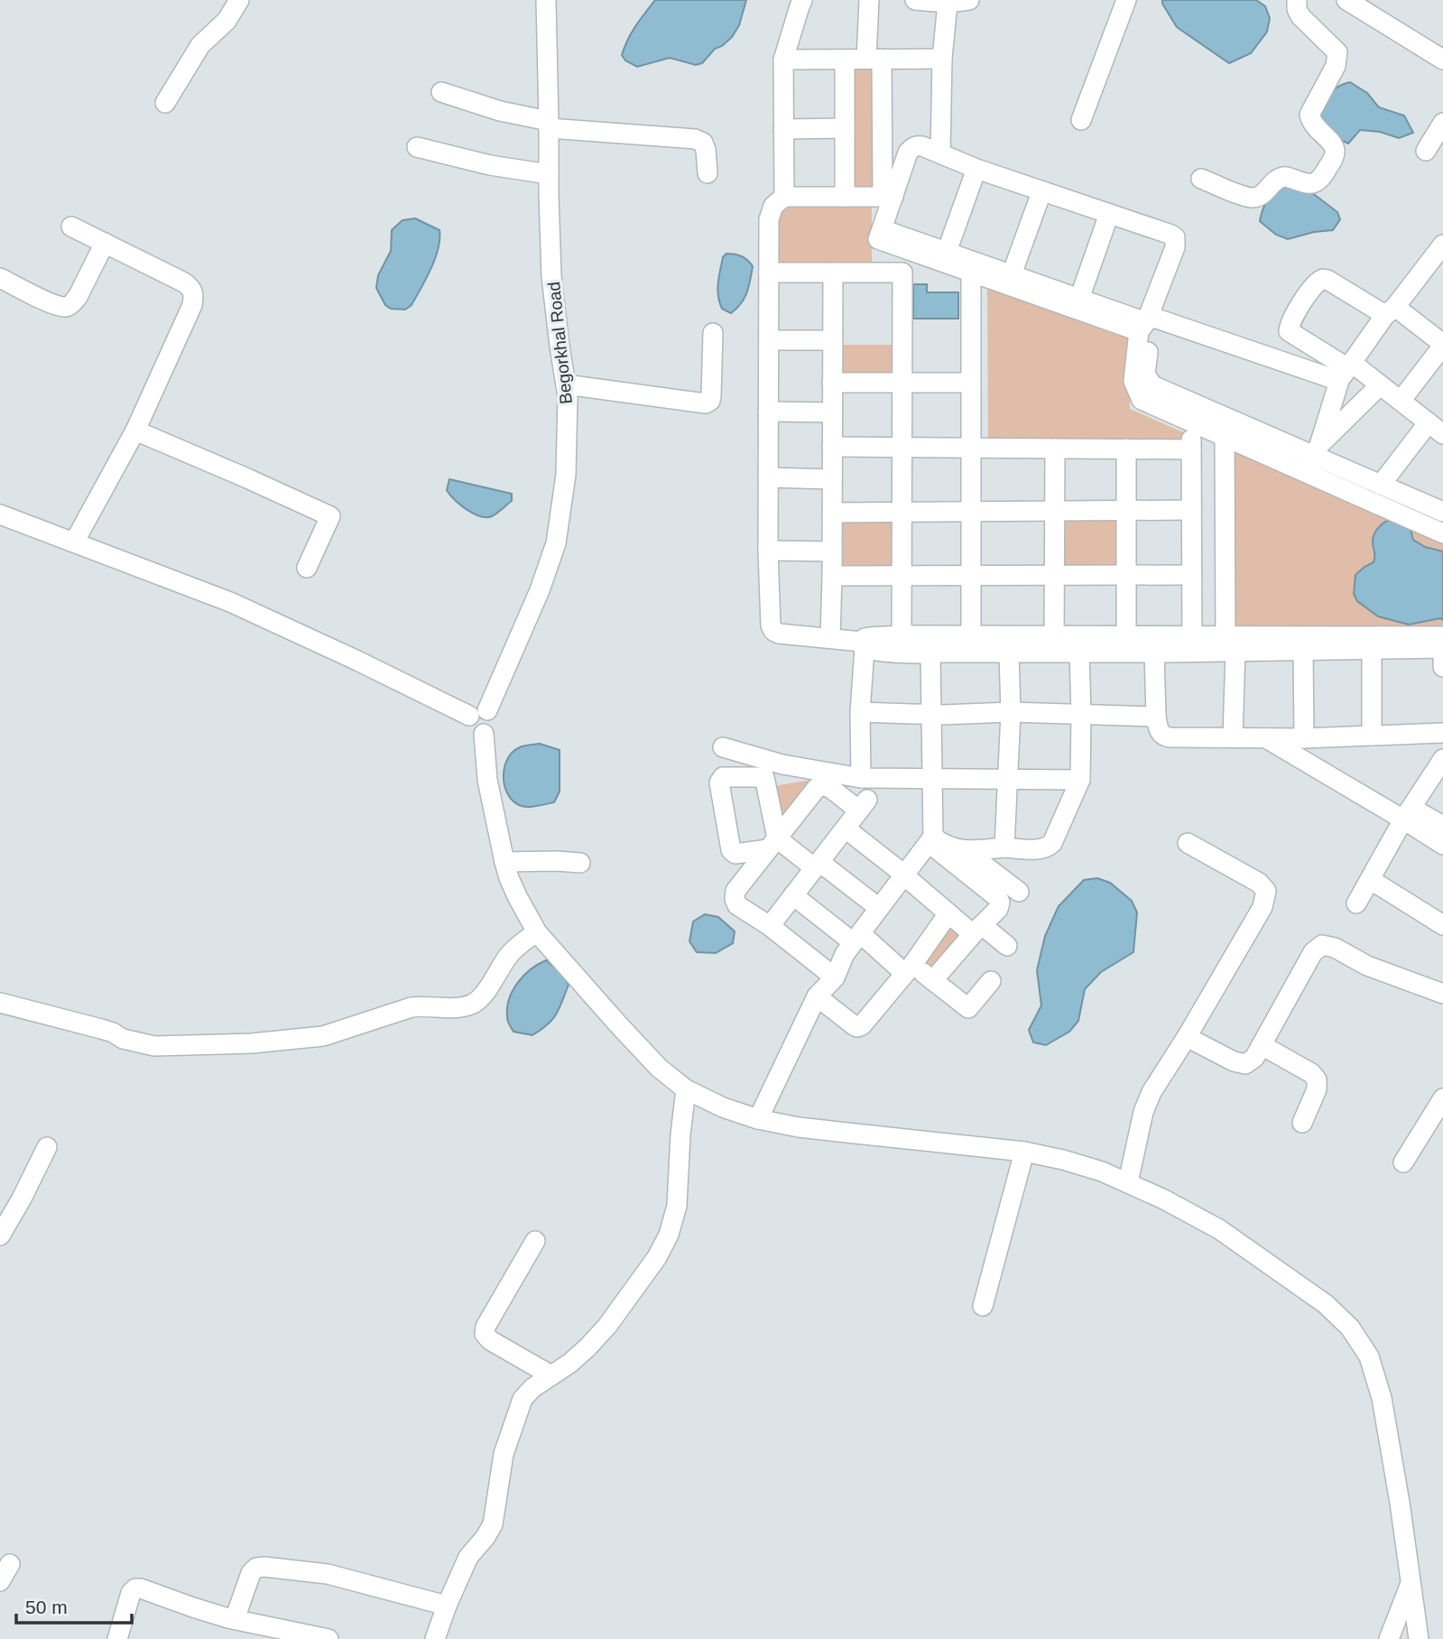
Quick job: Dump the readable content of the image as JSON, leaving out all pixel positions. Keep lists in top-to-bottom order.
{
  "streets": {
    "street": ["Begorkhal Road"]
  },
  "scale_bar": "50 m"
}
